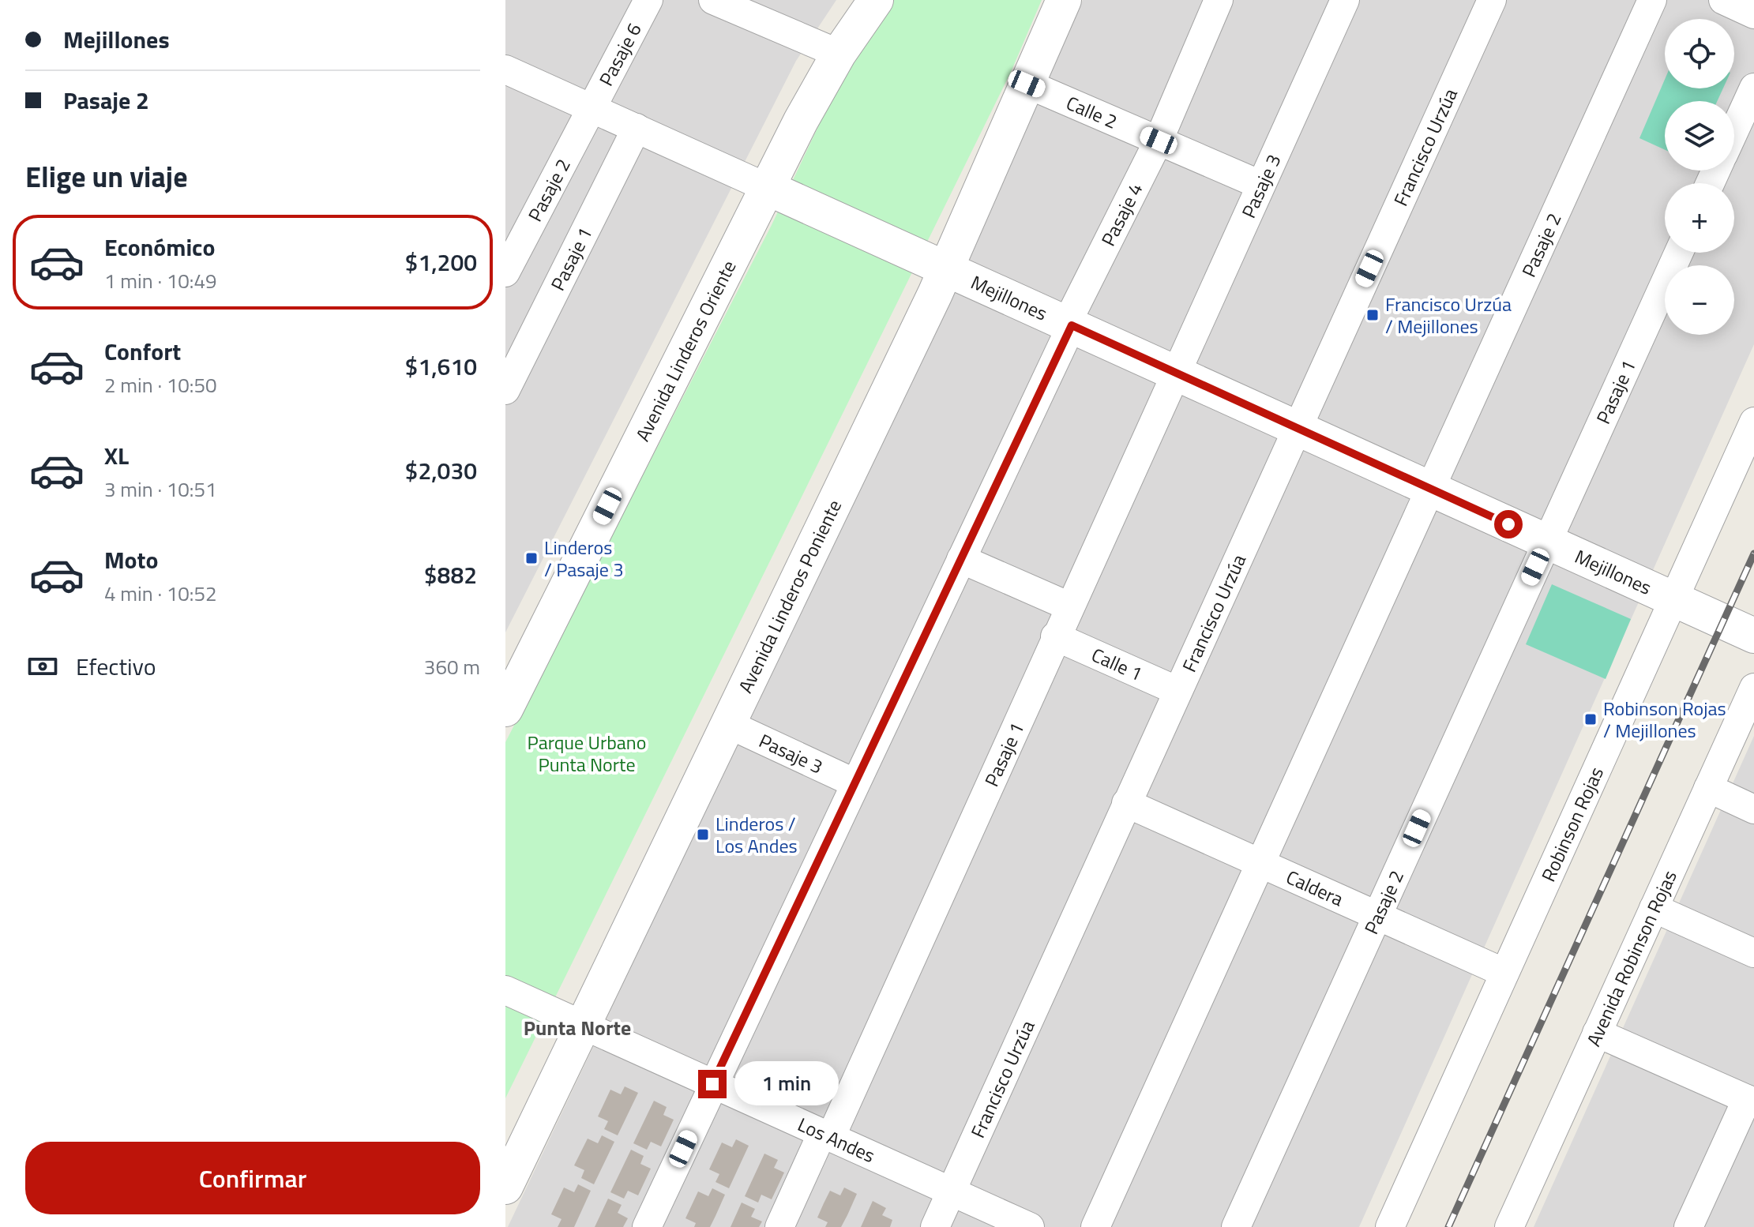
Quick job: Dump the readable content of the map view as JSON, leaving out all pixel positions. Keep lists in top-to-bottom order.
{
  "streets": {
    "street": [
      "Pasaje 6",
      "Calle 2",
      "Francisco Urzúa",
      "Pasaje 3",
      "Pasaje 2",
      "Pasaje 4",
      "Pasaje 1",
      "Mejillones",
      "Avenida Linderos Oriente",
      "Avenida Linderos Poniente",
      "Calle 1",
      "Robinson Rojas",
      "Caldera",
      "Avenida Robinson Rojas",
      "Los Andes"
    ]
  },
  "crossings": [
    ["Pasaje 6", "Pasaje 2"],
    ["Pasaje 6", "Mejillones"],
    ["Calle 2", "Pasaje 3"],
    ["Calle 2", "Pasaje 4"],
    ["Calle 2", "Avenida Linderos Poniente"],
    ["Francisco Urzúa", "Mejillones"],
    ["Francisco Urzúa", "Calle 1"],
    ["Francisco Urzúa", "Caldera"],
    ["Francisco Urzúa", "Los Andes"],
    ["Pasaje 3", "Pasaje 1"],
    ["Pasaje 3", "Mejillones"],
    ["Pasaje 3", "Avenida Linderos Poniente"],
    ["Pasaje 2", "Pasaje 1"],
    ["Pasaje 2", "Mejillones"],
    ["Pasaje 2", "Caldera"],
    ["Pasaje 4", "Mejillones"],
    ["Pasaje 1", "Mejillones"],
    ["Pasaje 1", "Calle 1"],
    ["Pasaje 1", "Los Andes"],
    ["Mejillones", "Avenida Linderos Oriente"],
    ["Mejillones", "Avenida Linderos Poniente"],
    ["Mejillones", "Robinson Rojas"],
    ["Avenida Linderos Poniente", "Los Andes"],
    ["Robinson Rojas", "Caldera"]
  ],
  "districts": ["Punta Norte"],
  "parks": ["Parque Urbano Punta Norte"],
  "places": {
    "transit": [
      "Francisco Urzúa / Mejillones",
      "Linderos / Pasaje 3",
      "Robinson Rojas / Mejillones",
      "Linderos / Los Andes"
    ]
  },
  "page": {
    "banner": ["Mejillones", "Pasaje 2"],
    "map_buttons": ["+", "−"],
    "heading": "Elige un viaje",
    "list": [
      {
        "name": "Económico",
        "note": "1 min · 10:49",
        "value": "$1,200"
      },
      {
        "name": "Confort",
        "note": "2 min · 10:50",
        "value": "$1,610"
      },
      {
        "name": "XL",
        "note": "3 min · 10:51",
        "value": "$2,030"
      },
      {
        "name": "Moto",
        "note": "4 min · 10:52",
        "value": "$882"
      }
    ],
    "pay": ["Efectivo", "360 m"],
    "bubble": "1 min",
    "buttons": "Confirmar"
  }
}
